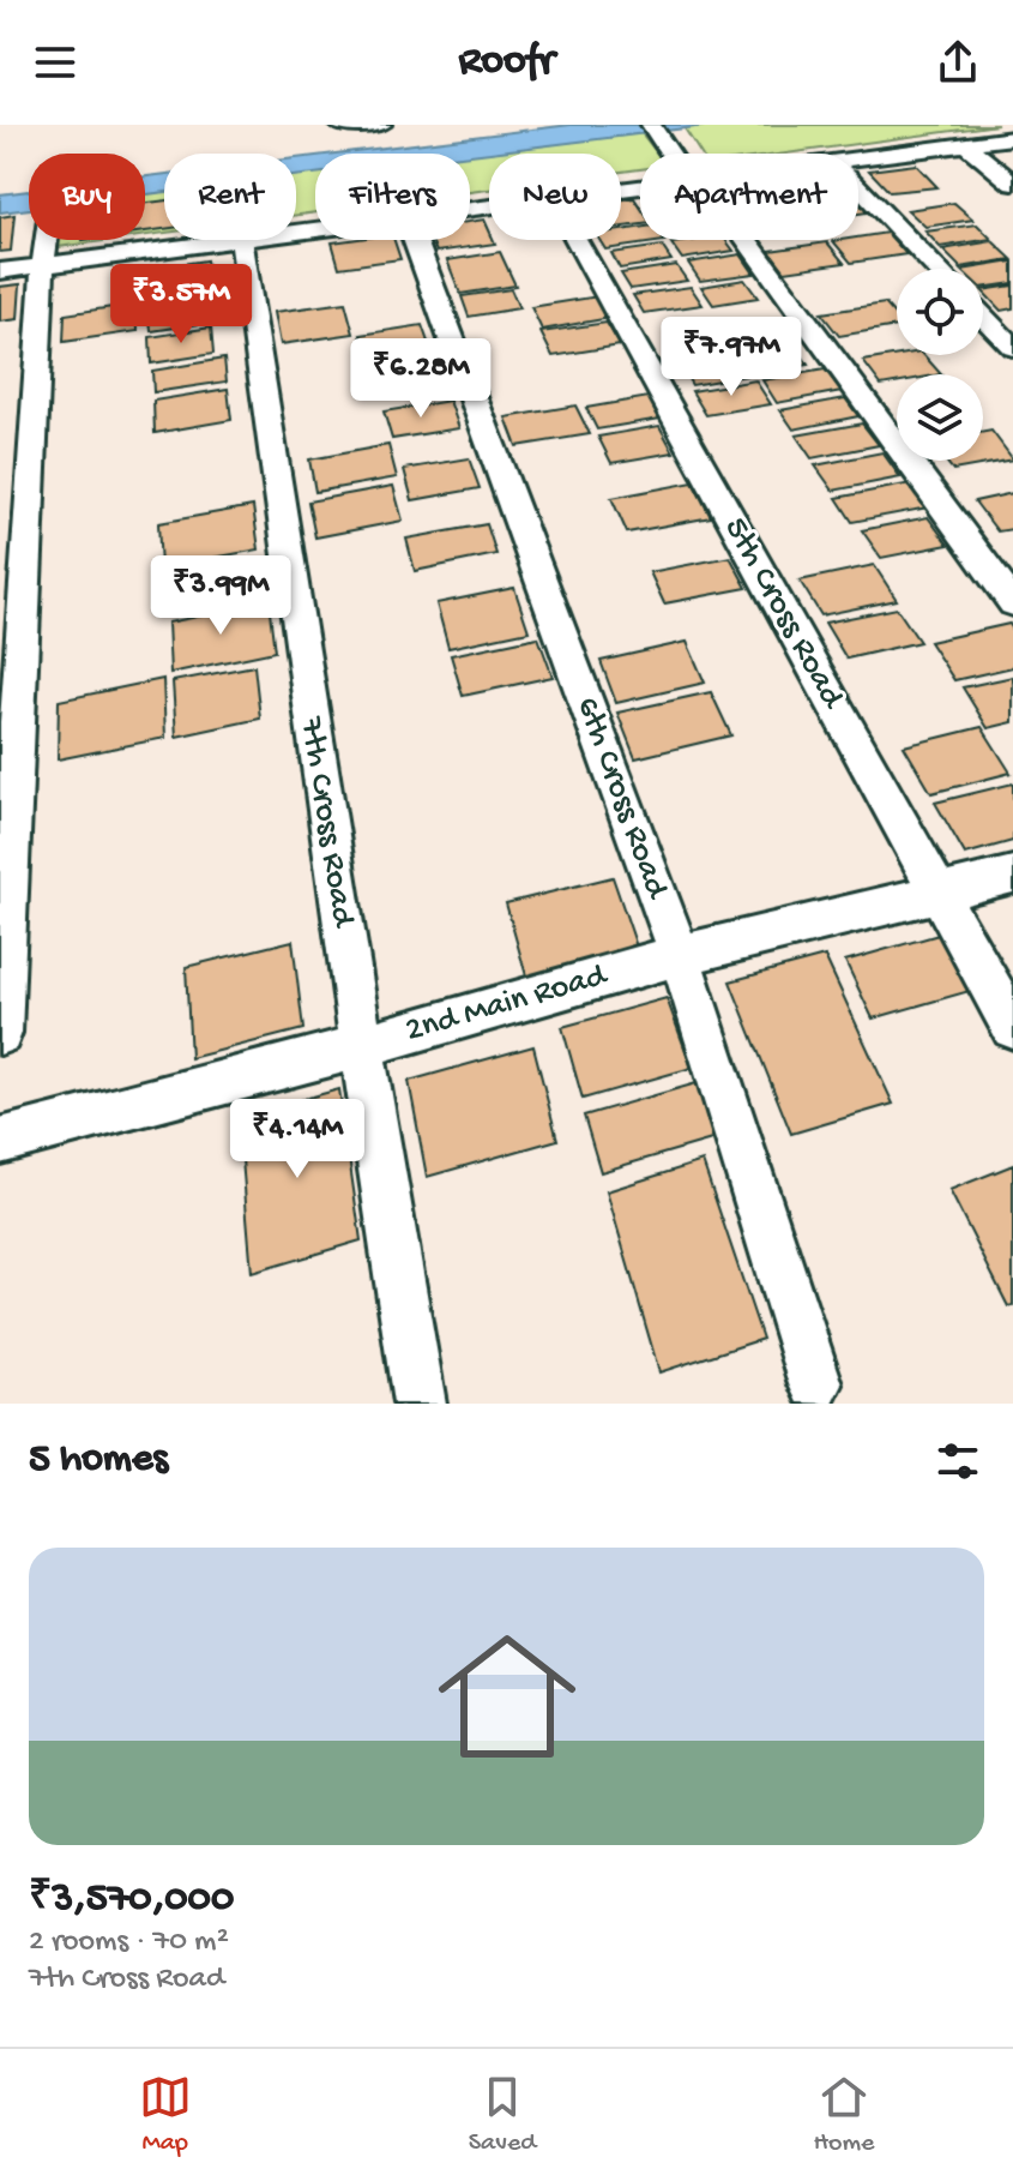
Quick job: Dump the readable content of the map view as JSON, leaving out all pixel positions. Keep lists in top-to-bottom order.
{
  "streets": {
    "street": [
      "5th Cross Road",
      "6th Cross Road",
      "7th Cross Road",
      "2nd Main Road"
    ]
  },
  "crossings": [
    ["5th Cross Road", "2nd Main Road"],
    ["6th Cross Road", "2nd Main Road"],
    ["7th Cross Road", "2nd Main Road"]
  ],
  "page": {
    "header": "Roofr",
    "chip": [
      "Buy",
      "Rent",
      "Filters",
      "New",
      "Apartment"
    ],
    "price": [
      "₹3.57M",
      "₹7.97M",
      "₹6.28M",
      "₹3.99M",
      "₹4.14M"
    ],
    "heading": "5 homes",
    "list": [
      {
        "name": "₹3,570,000",
        "note": "2 rooms · 70 m² · 7th Cross Road"
      }
    ],
    "tabs": ["Map", "Saved", "Home"]
  }
}
